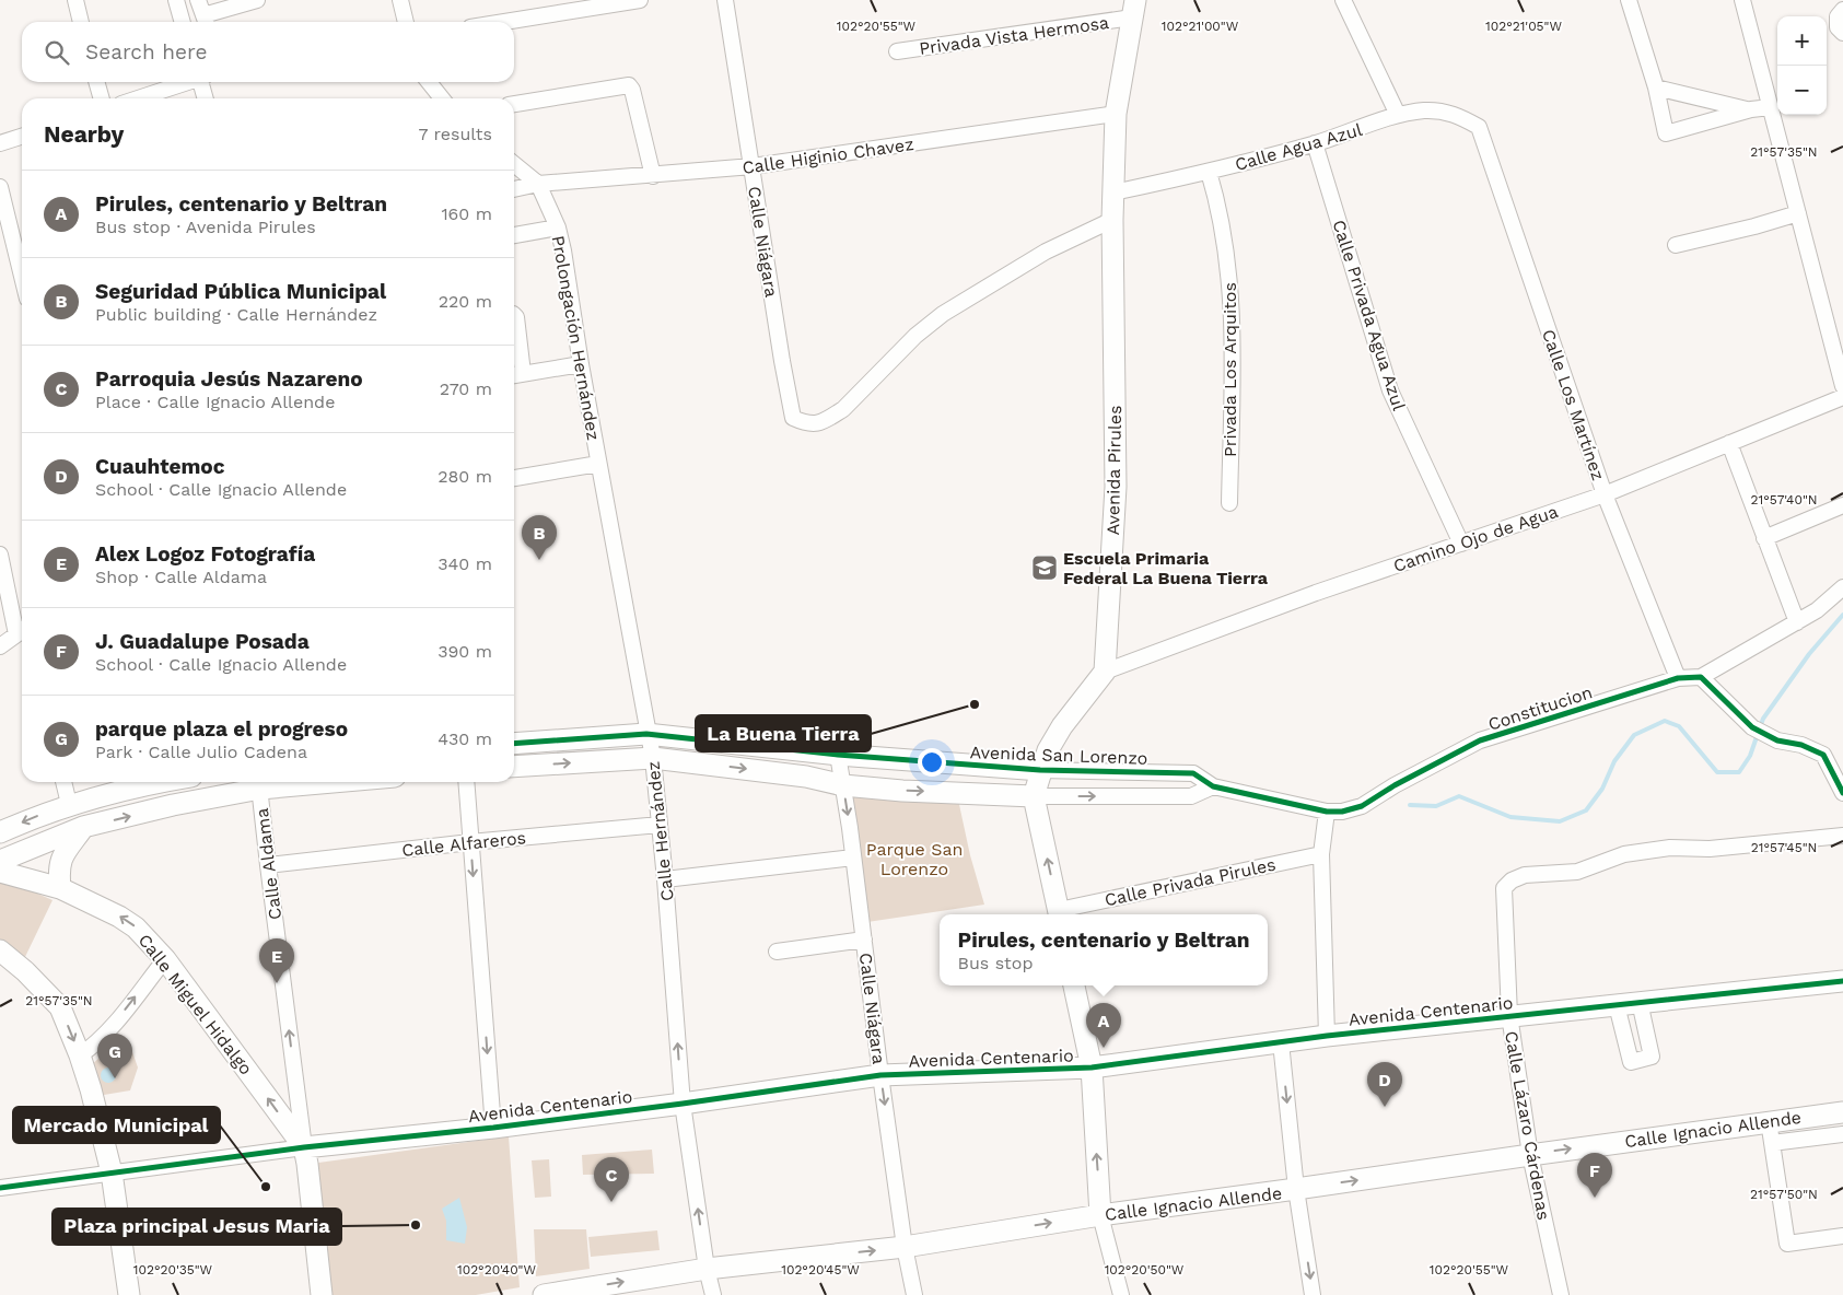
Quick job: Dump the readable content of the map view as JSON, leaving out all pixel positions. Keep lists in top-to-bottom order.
{
  "streets": {
    "street": [
      "Privada Vista Hermosa",
      "Calle Agua Azul",
      "Calle Higinio Chavez",
      "Calle Niágara",
      "Calle Privada Agua Azul",
      "Prolongación Hernández",
      "Privada Los Arquitos",
      "Calle Los Martínez",
      "Avenida Pirules",
      "Camino Ojo de Agua",
      "Constitucion",
      "Avenida San Lorenzo",
      "Calle Hernández",
      "Calle Alfareros",
      "Calle Aldama",
      "Calle Privada Pirules",
      "Calle Miguel Hidalgo",
      "Avenida Centenario",
      "Calle Lázaro Cárdenas",
      "Calle Ignacio Allende"
    ]
  },
  "crossings": [
    ["Privada Vista Hermosa", "Avenida Pirules"],
    ["Calle Agua Azul", "Calle Privada Agua Azul"],
    ["Calle Agua Azul", "Privada Los Arquitos"],
    ["Calle Agua Azul", "Calle Los Martínez"],
    ["Calle Agua Azul", "Avenida Pirules"],
    ["Calle Higinio Chavez", "Calle Niágara"],
    ["Calle Higinio Chavez", "Prolongación Hernández"],
    ["Calle Higinio Chavez", "Avenida Pirules"],
    ["Calle Niágara", "Avenida Pirules"],
    ["Calle Niágara", "Avenida San Lorenzo"],
    ["Calle Niágara", "Avenida Centenario"],
    ["Calle Niágara", "Calle Ignacio Allende"],
    ["Calle Privada Agua Azul", "Camino Ojo de Agua"],
    ["Prolongación Hernández", "Calle Hernández"],
    ["Calle Los Martínez", "Camino Ojo de Agua"],
    ["Calle Los Martínez", "Constitucion"],
    ["Avenida Pirules", "Camino Ojo de Agua"],
    ["Constitucion", "Avenida San Lorenzo"],
    ["Avenida San Lorenzo", "Calle Hernández"],
    ["Calle Hernández", "Calle Alfareros"],
    ["Calle Hernández", "Avenida Centenario"],
    ["Calle Hernández", "Calle Ignacio Allende"],
    ["Calle Alfareros", "Calle Aldama"],
    ["Calle Aldama", "Calle Miguel Hidalgo"],
    ["Calle Aldama", "Avenida Centenario"],
    ["Calle Miguel Hidalgo", "Avenida Centenario"],
    ["Avenida Centenario", "Calle Lázaro Cárdenas"],
    ["Calle Lázaro Cárdenas", "Calle Ignacio Allende"]
  ],
  "one_way": [
    "Calle Hernández",
    "Calle Aldama",
    "Calle Miguel Hidalgo",
    "Calle Ignacio Allende"
  ],
  "parks": ["Parque San Lorenzo"],
  "places": {
    "school or university": ["Escuela Primaria Federal La Buena Tierra"],
    "other": ["La Buena Tierra", "Mercado Municipal", "Plaza principal Jesus Maria"]
  },
  "page": {
    "map_buttons": ["+", "−"],
    "search": "Search here",
    "heading": ["Nearby", "7 results"],
    "list": [
      {
        "mark": "A",
        "name": "Pirules, centenario y Beltran",
        "note": "Bus stop · Avenida Pirules",
        "value": "160 m"
      },
      {
        "mark": "B",
        "name": "Seguridad Pública Municipal",
        "note": "Public building · Calle Hernández",
        "value": "220 m"
      },
      {
        "mark": "C",
        "name": "Parroquia Jesús Nazareno",
        "note": "Place · Calle Ignacio Allende",
        "value": "270 m"
      },
      {
        "mark": "D",
        "name": "Cuauhtemoc",
        "note": "School · Calle Ignacio Allende",
        "value": "280 m"
      },
      {
        "mark": "E",
        "name": "Alex Logoz Fotografía",
        "note": "Shop · Calle Aldama",
        "value": "340 m"
      },
      {
        "mark": "F",
        "name": "J. Guadalupe Posada",
        "note": "School · Calle Ignacio Allende",
        "value": "390 m"
      },
      {
        "mark": "G",
        "name": "parque plaza el progreso",
        "note": "Park · Calle Julio Cadena",
        "value": "430 m"
      }
    ],
    "pins": [
      "B",
      "E",
      "A",
      "G",
      "D",
      "F",
      "C"
    ],
    "popup": ["Pirules, centenario y Beltran", "Bus stop"]
  },
  "coordinates": [
    "102°20'55\"W",
    "102°21'00\"W",
    "102°21'05\"W",
    "21°57'35\"N",
    "21°57'40\"N",
    "21°57'45\"N",
    "21°57'50\"N",
    "102°20'35\"W",
    "102°20'40\"W",
    "102°20'45\"W",
    "102°20'50\"W"
  ]
}
